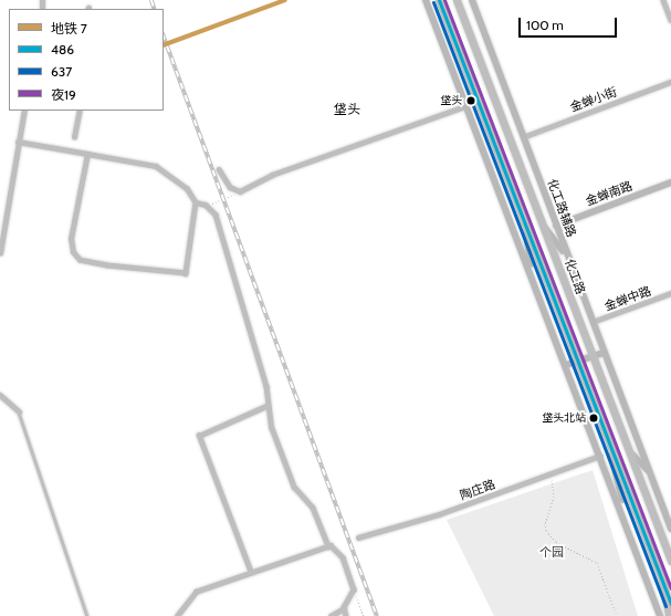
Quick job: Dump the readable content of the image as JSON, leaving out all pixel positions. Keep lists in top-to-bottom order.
{
  "streets": {
    "main road": ["化工路"],
    "street": [
      "金蝉小街",
      "金蝉南路",
      "化工路辅路",
      "金蝉中路",
      "陶庄路"
    ]
  },
  "crossings": [
    ["金蝉小街", "化工路辅路"],
    ["金蝉南路", "化工路辅路"],
    ["化工路辅路", "化工路"],
    ["化工路辅路", "金蝉中路"]
  ],
  "districts": ["垡头"],
  "parks": ["个园"],
  "places": ["垡头", "垡头北站"],
  "lines": [
    "metro line 7",
    "transit line 486",
    "transit line 夜19",
    "transit line 637"
  ],
  "legend": [
    "地铁 7",
    "486",
    "637",
    "夜19"
  ],
  "scale_bar": "100 m"
}
